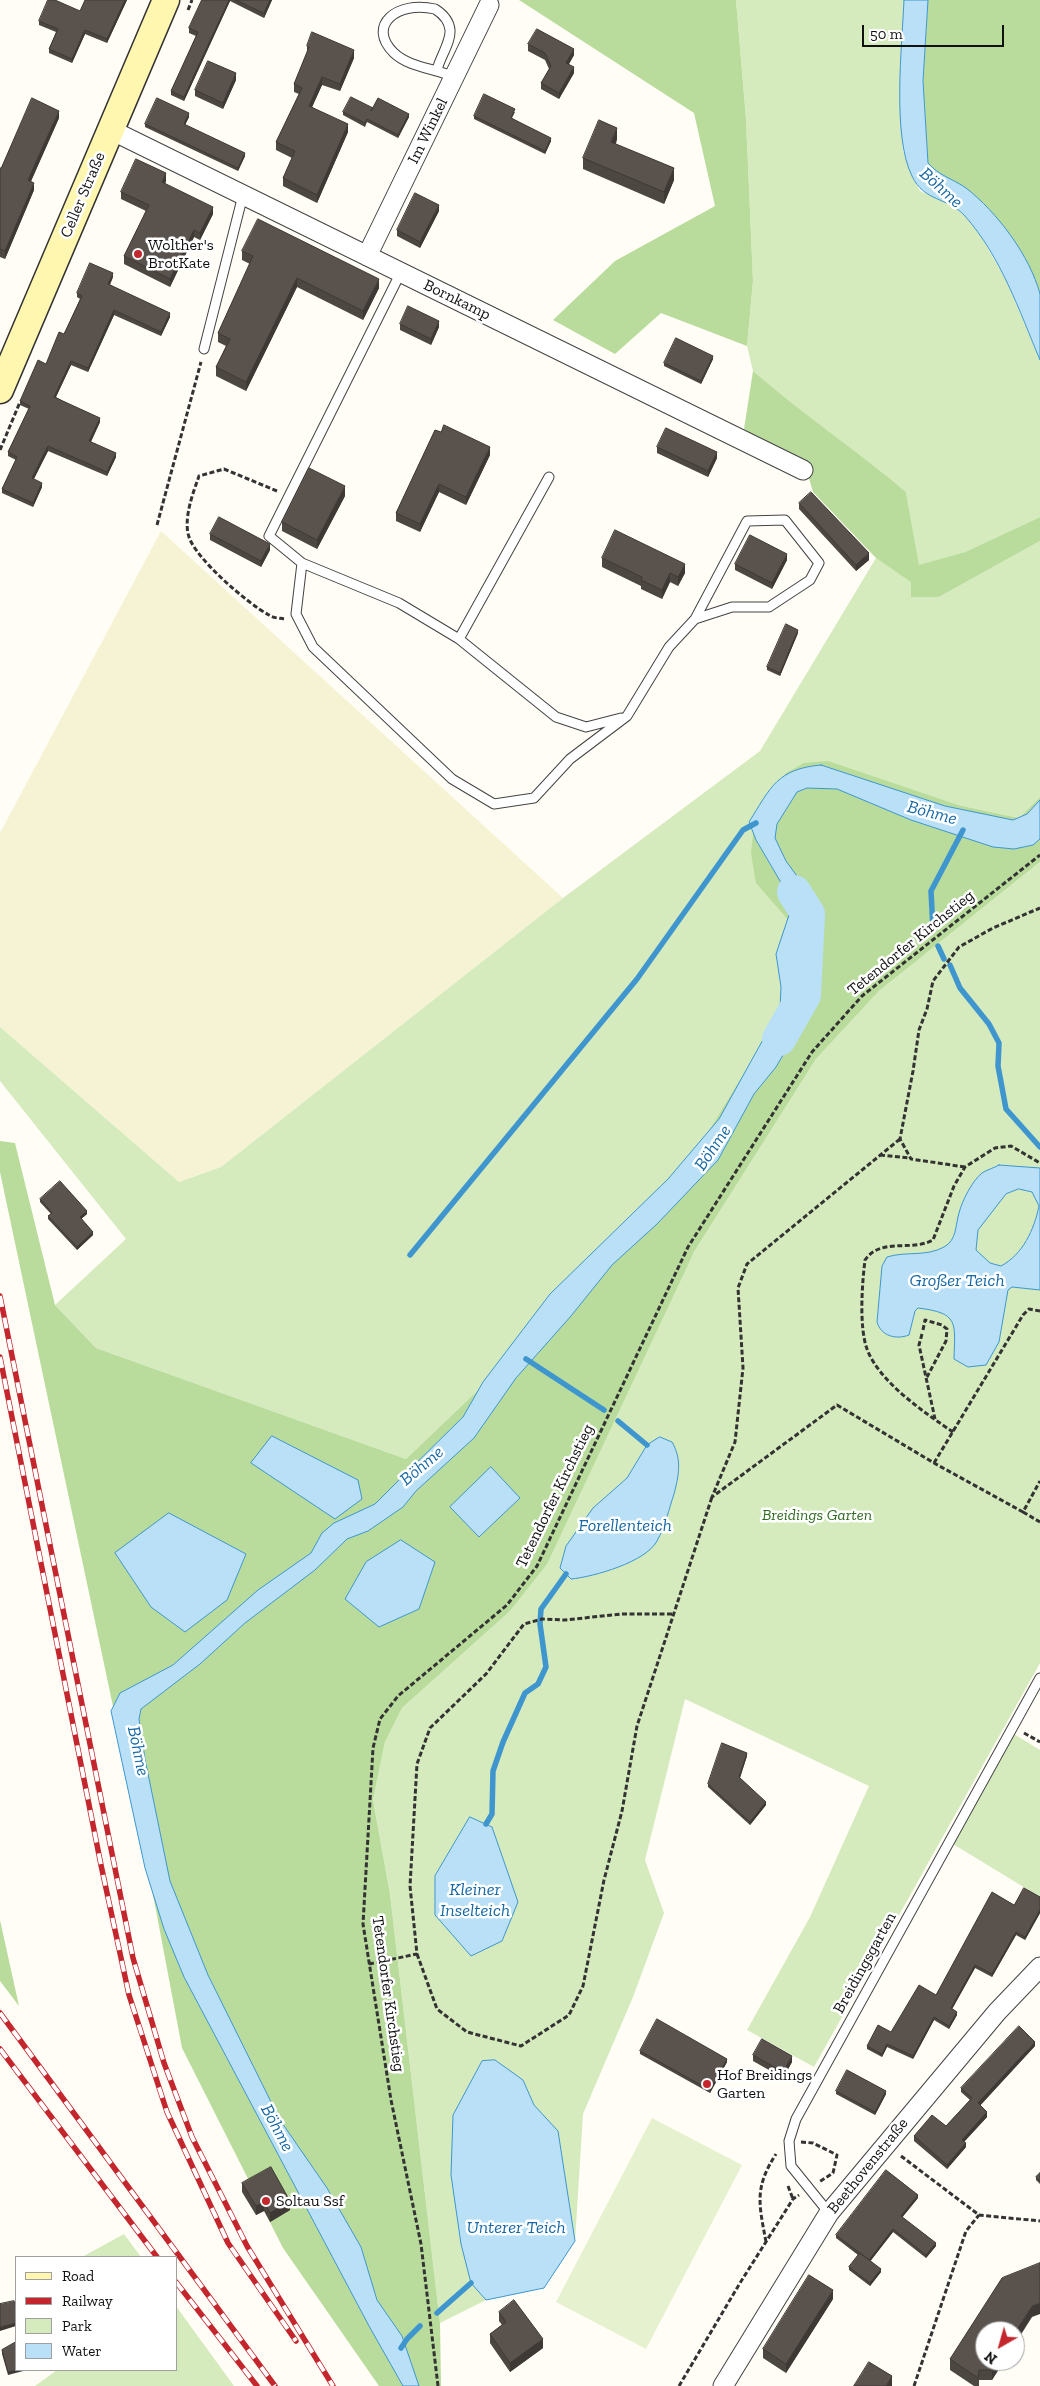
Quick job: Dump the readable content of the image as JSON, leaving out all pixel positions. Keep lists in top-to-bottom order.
{
  "streets": {
    "main road": ["Celler Straße"],
    "street": ["Im Winkel", "Bornkamp", "Beethovenstraße"],
    "lane": ["Breidingsgarten"],
    "path": ["Tetendorfer Kirchstieg"]
  },
  "crossings": [
    ["Im Winkel", "Bornkamp"],
    ["Celler Straße", "Bornkamp"],
    ["Breidingsgarten", "Beethovenstraße"]
  ],
  "water": [
    "Böhme",
    "Großer Teich",
    "Forellenteich",
    "Kleiner Inselteich",
    "Unterer Teich"
  ],
  "parks": ["Breidings Garten"],
  "places": ["Wolther's BrotKate", "Hof Breidings Garten", "Soltau Ssf"],
  "legend": [
    "Road",
    "Railway",
    "Park",
    "Water"
  ],
  "scale_bar": "50 m",
  "north": "bottom left"
}
